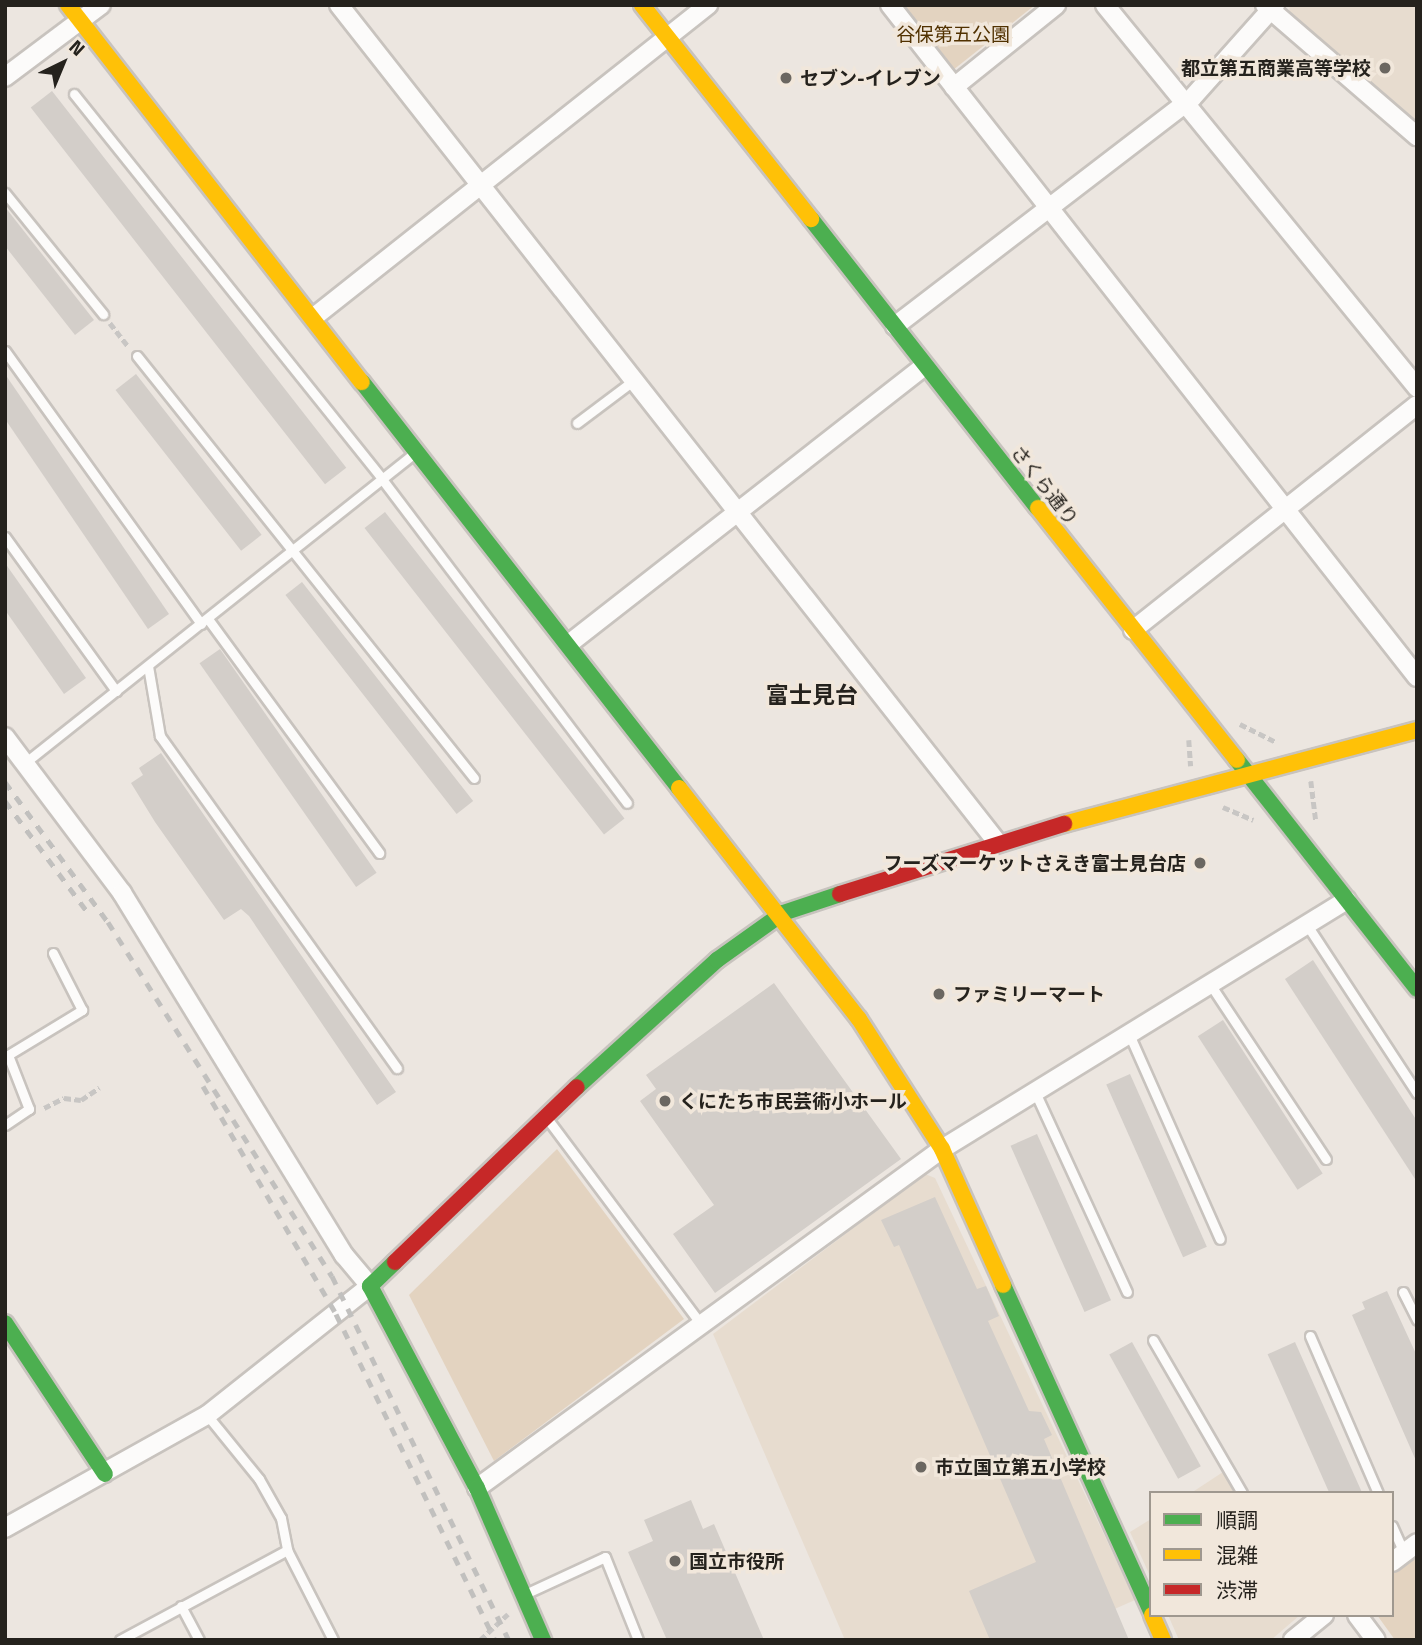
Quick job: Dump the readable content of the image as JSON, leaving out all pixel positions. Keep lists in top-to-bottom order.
{
  "streets": {
    "street": ["さくら通り"]
  },
  "districts": ["富士見台"],
  "parks": ["谷保第五公園"],
  "places": [
    "都立第五商業高等学校",
    "セブン-イレブン",
    "フーズマーケットさえき富士見台店",
    "ファミリーマート",
    "くにたち市民芸術小ホール",
    "市立国立第五小学校",
    "国立市役所"
  ],
  "legend": ["順調", "混雑", "渋滞"],
  "north": "top right"
}
